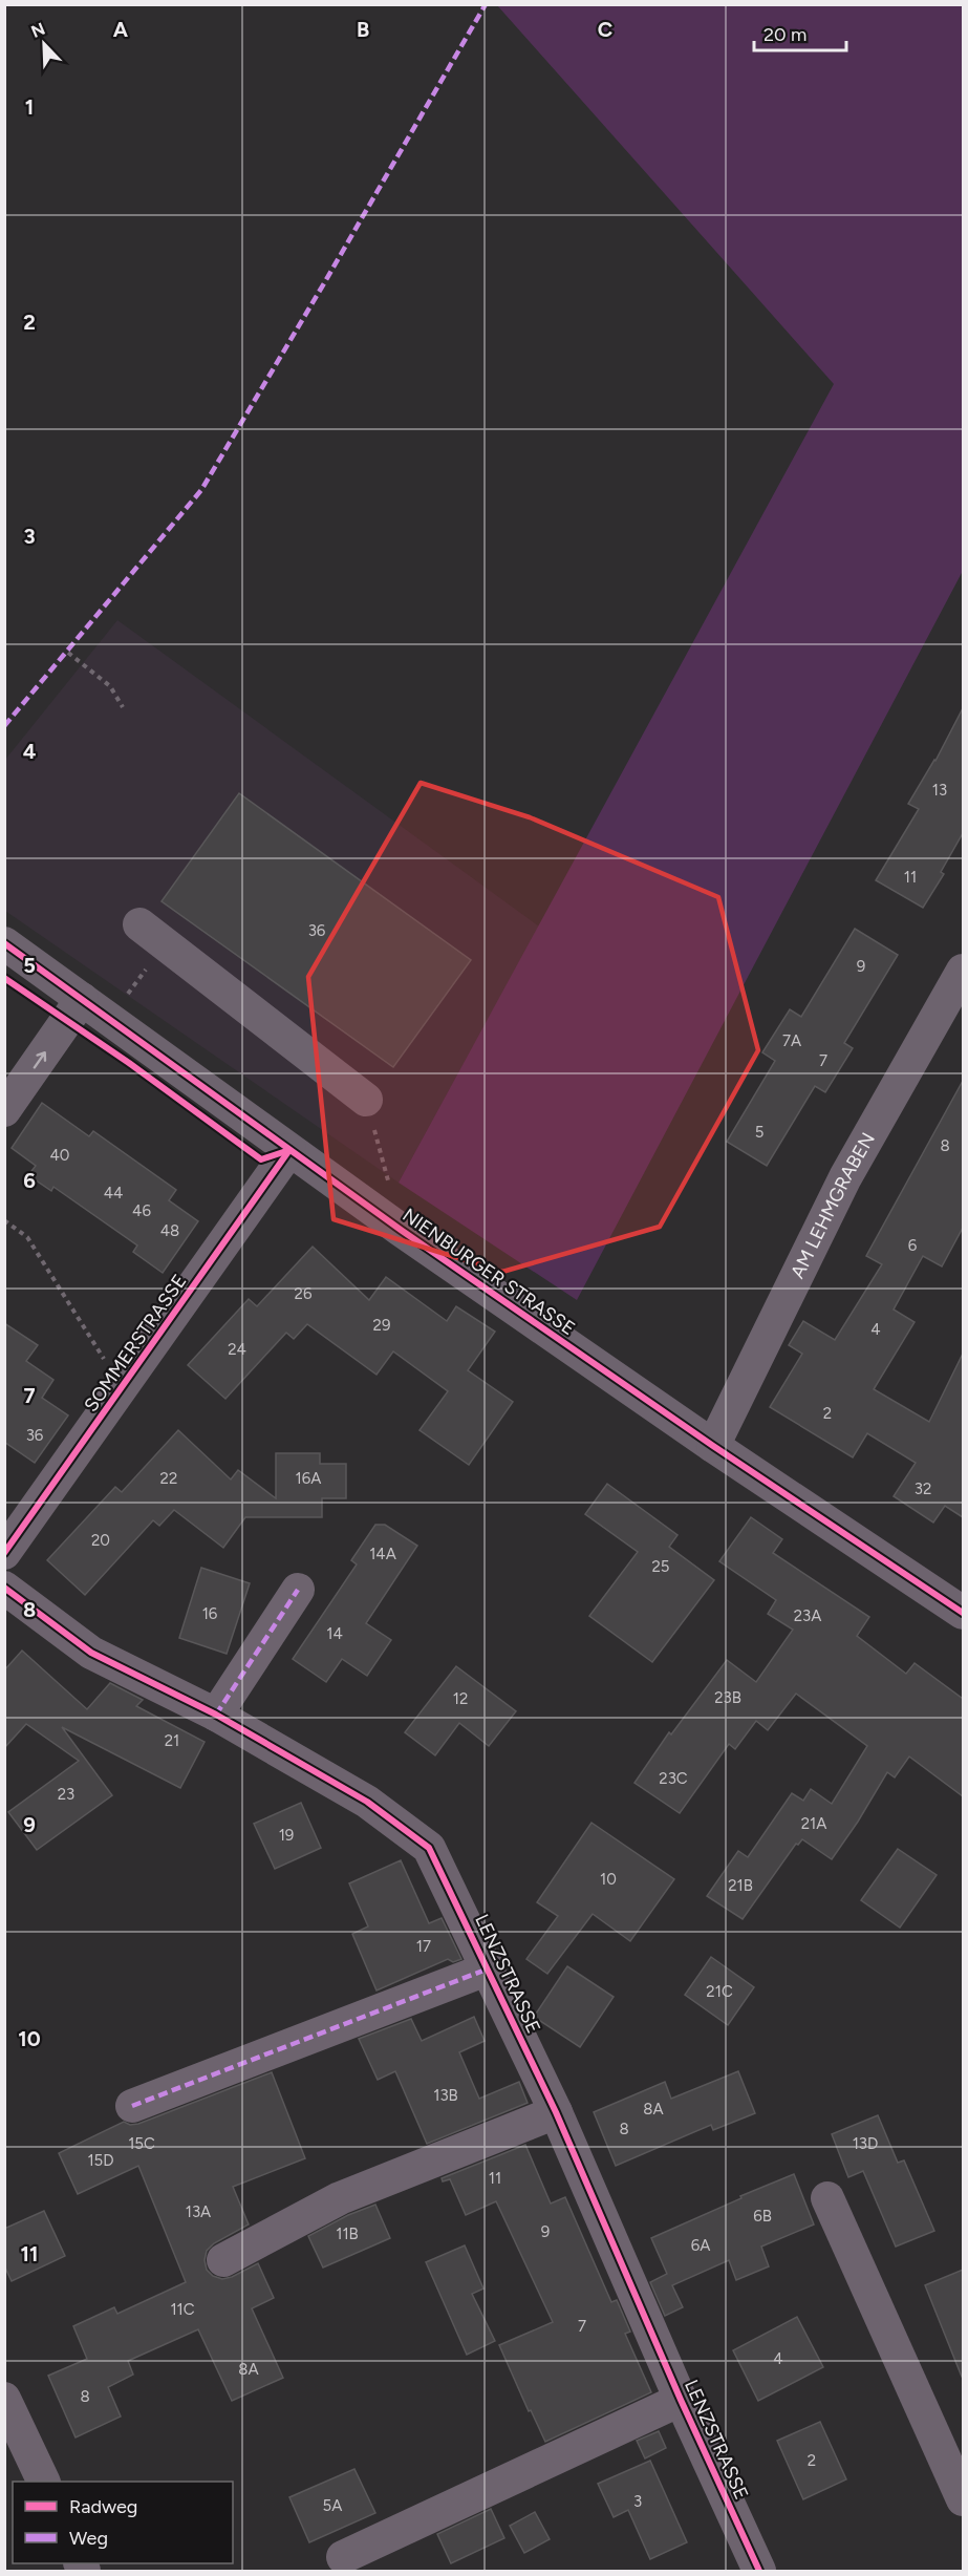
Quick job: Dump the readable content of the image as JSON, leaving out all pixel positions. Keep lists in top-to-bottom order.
{
  "streets": {
    "street": [
      "AM LEHMGRABEN",
      "NIENBURGER STRASSE",
      "SOMMERSTRASSE",
      "LENZSTRASSE"
    ]
  },
  "crossings": [
    ["AM LEHMGRABEN", "NIENBURGER STRASSE"],
    ["NIENBURGER STRASSE", "SOMMERSTRASSE"]
  ],
  "house_numbers": [
    "13",
    "11",
    "36",
    "9",
    "7A",
    "7",
    "5",
    "8",
    "40",
    "44",
    "46",
    "48",
    "6",
    "26",
    "29",
    "4",
    "24",
    "2",
    "36",
    "22",
    "16A",
    "32",
    "20",
    "14A",
    "25",
    "16",
    "23A",
    "14",
    "23B",
    "12",
    "21",
    "23C",
    "23",
    "21A",
    "19",
    "10",
    "21B",
    "17",
    "21C",
    "13B",
    "8A",
    "8",
    "15C",
    "13D",
    "15D",
    "11",
    "13A",
    "6B",
    "9",
    "11B",
    "6A",
    "11C",
    "7",
    "4",
    "8A",
    "8",
    "2",
    "3",
    "5A"
  ],
  "legend": ["Radweg", "Weg"],
  "scale_bar": "20 m",
  "north": "top left",
  "grid": {
    "columns": ["A", "B", "C"],
    "rows": [
      "1",
      "2",
      "3",
      "4",
      "5",
      "6",
      "7",
      "8",
      "9",
      "10",
      "11"
    ]
  }
}
